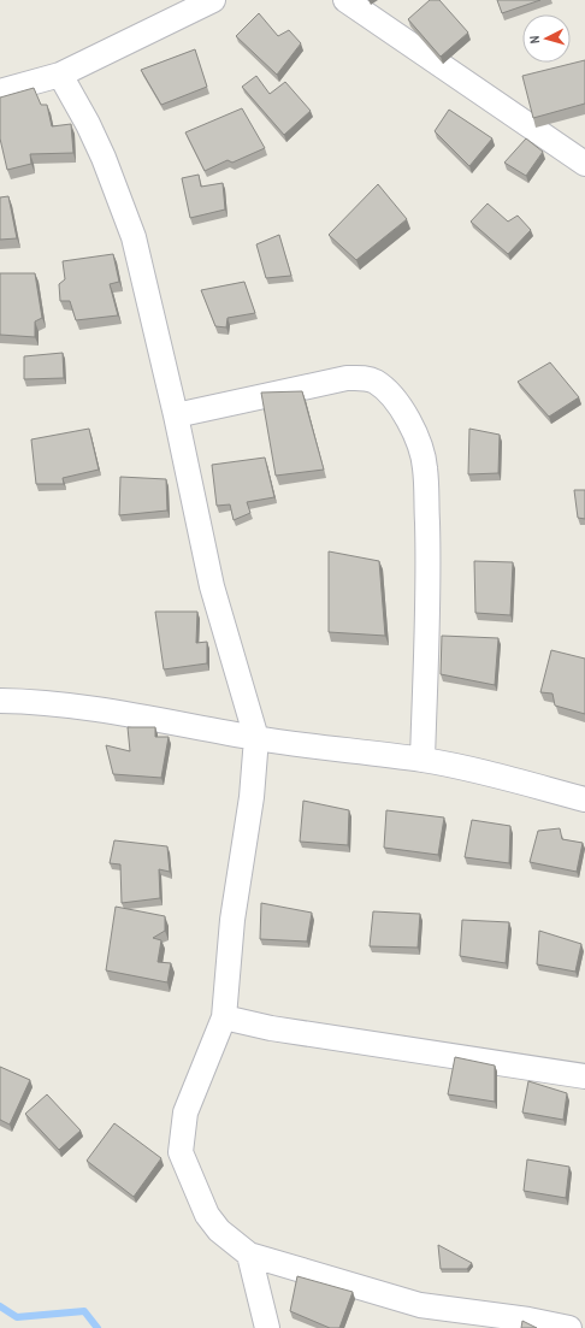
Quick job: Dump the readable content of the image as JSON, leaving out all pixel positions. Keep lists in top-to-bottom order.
{
  "north": "left"
}
